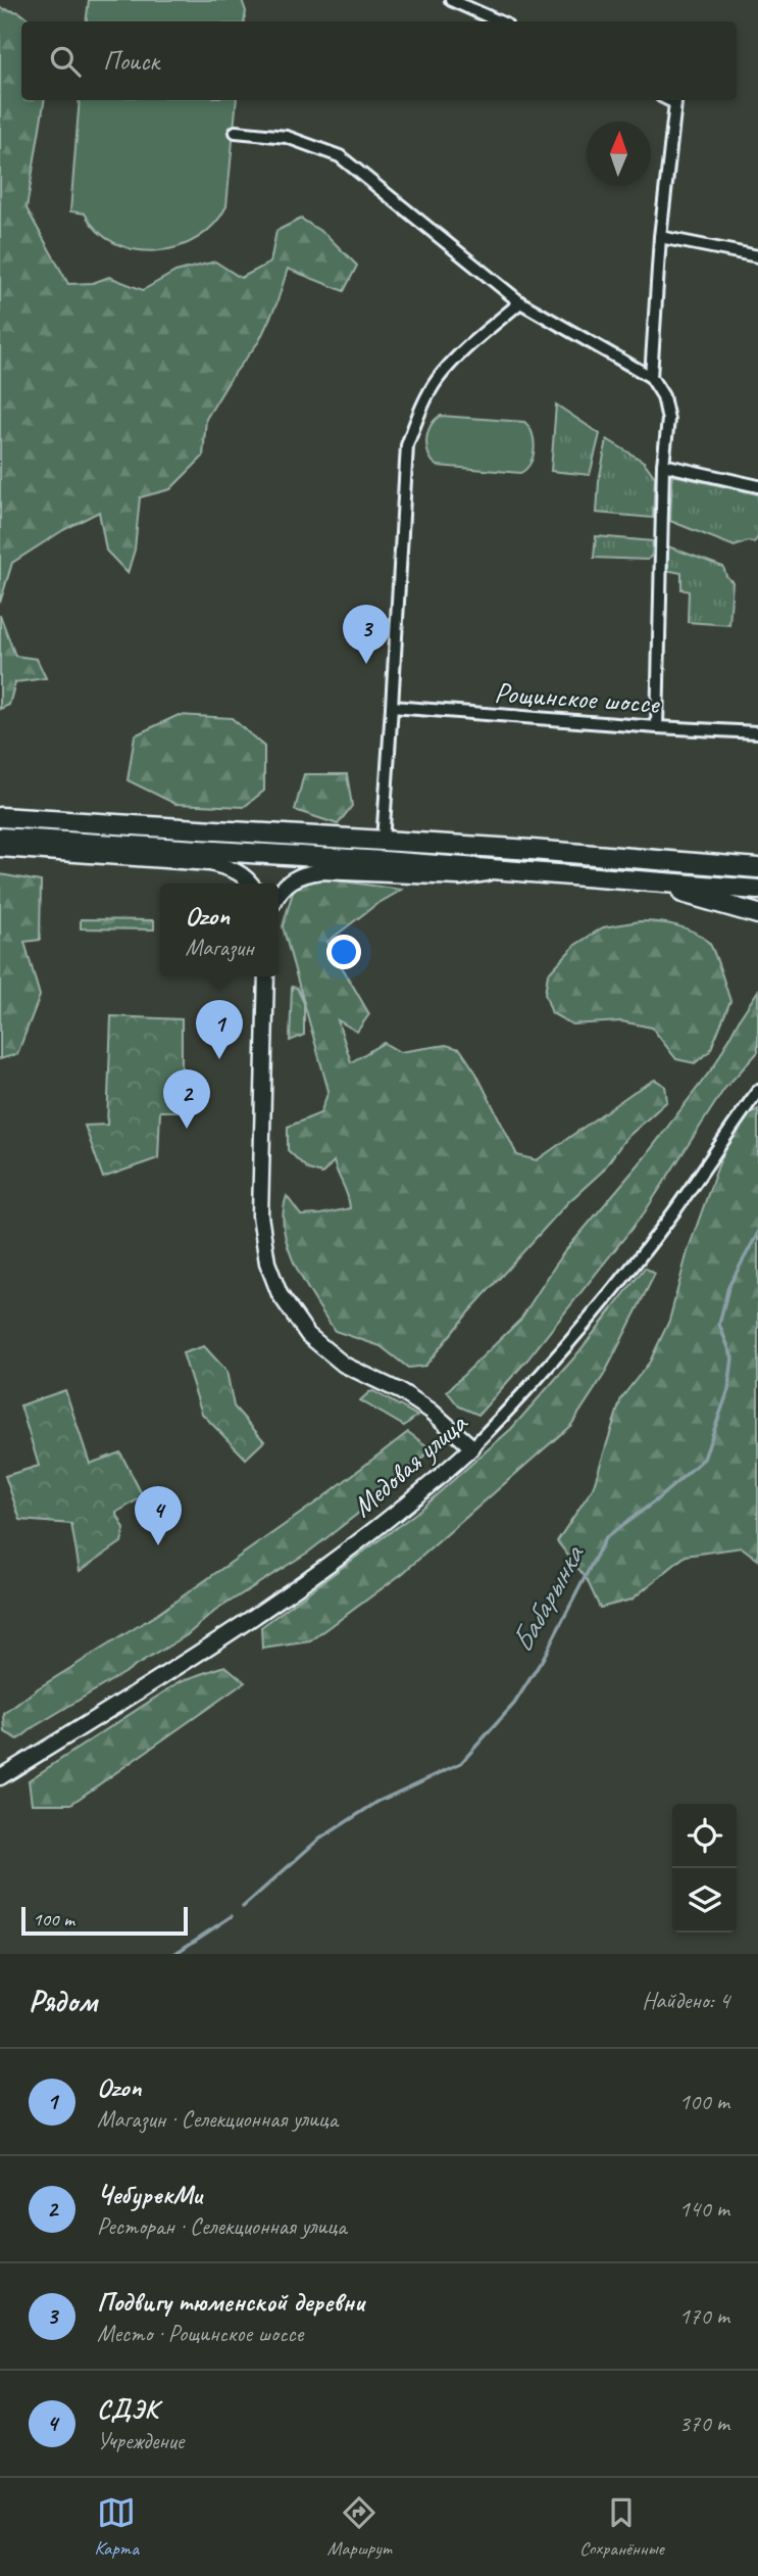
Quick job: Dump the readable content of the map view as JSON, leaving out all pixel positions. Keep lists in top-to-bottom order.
{
  "streets": {
    "street": ["Рощинское шоссе", "Медовая улица"]
  },
  "water": ["Бабарынка"],
  "scale_bar": "100 m",
  "north": "top",
  "page": {
    "search": "Поиск",
    "pins": [
      "3",
      "1",
      "2",
      "4"
    ],
    "popup": ["Ozon", "Магазин"],
    "scale": "100 m",
    "heading": ["Рядом", "Найдено: 4"],
    "list": [
      {
        "mark": "1",
        "name": "Ozon",
        "note": "Магазин · Селекционная улица",
        "value": "100 m"
      },
      {
        "mark": "2",
        "name": "ЧебурекМи",
        "note": "Ресторан · Селекционная улица",
        "value": "140 m"
      },
      {
        "mark": "3",
        "name": "Подвигу тюменской деревни",
        "note": "Место · Рощинское шоссе",
        "value": "170 m"
      },
      {
        "mark": "4",
        "name": "СДЭК",
        "note": "Учреждение",
        "value": "370 m"
      }
    ],
    "nav": ["Карта", "Маршрут", "Сохранённые"]
  }
}
